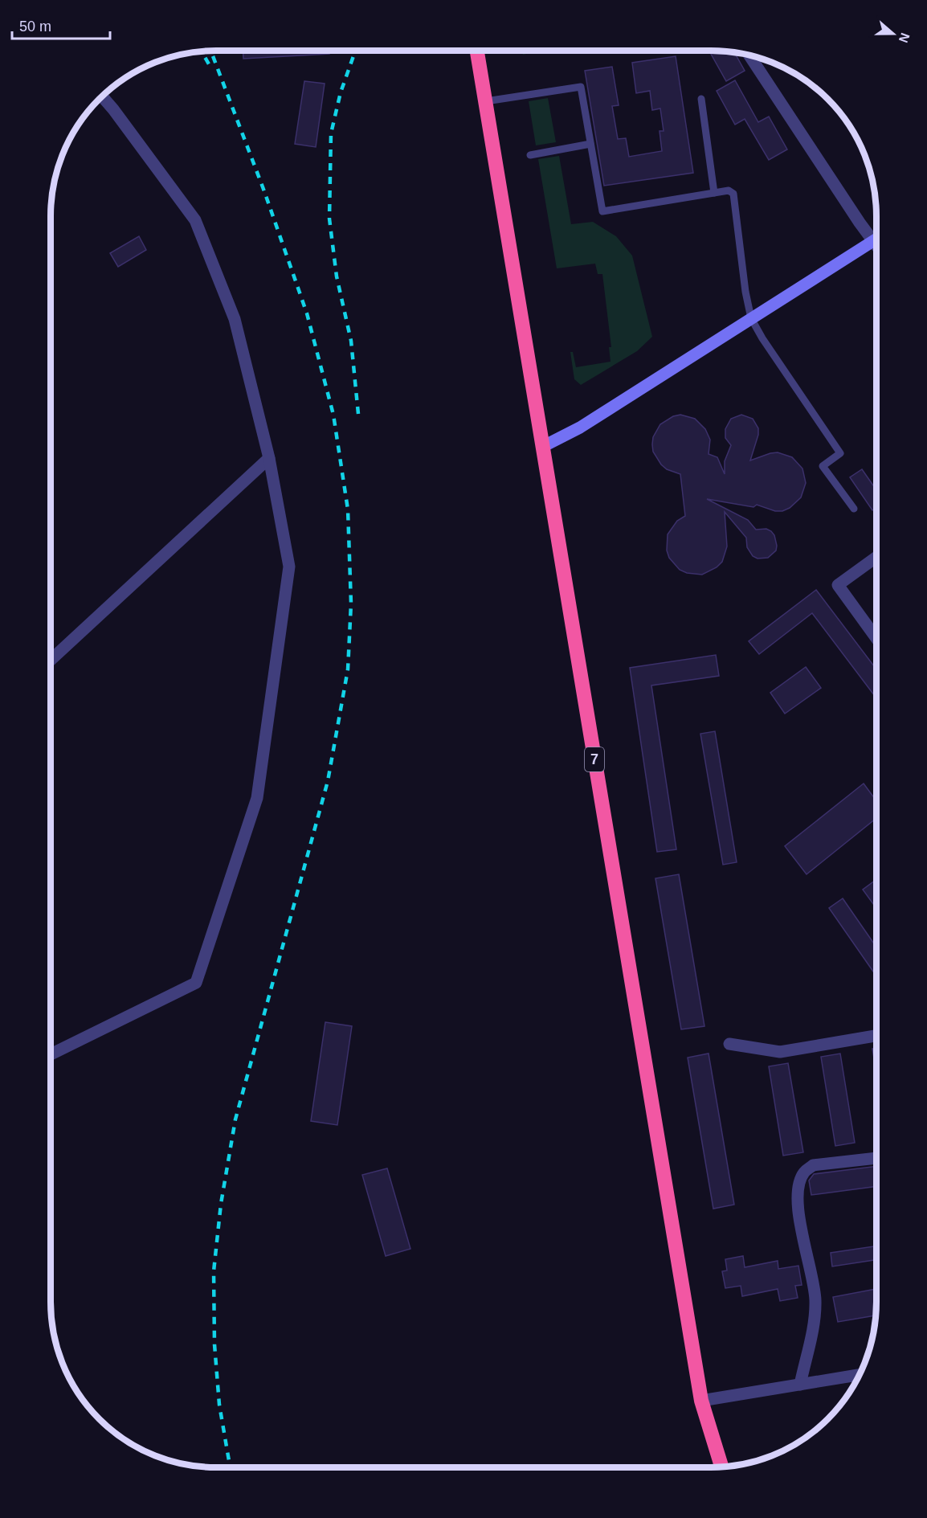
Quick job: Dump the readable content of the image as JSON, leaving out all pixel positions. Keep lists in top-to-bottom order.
{
  "streets": {
    "highway": ["7"]
  },
  "scale_bar": "50 m",
  "north": "right"
}
